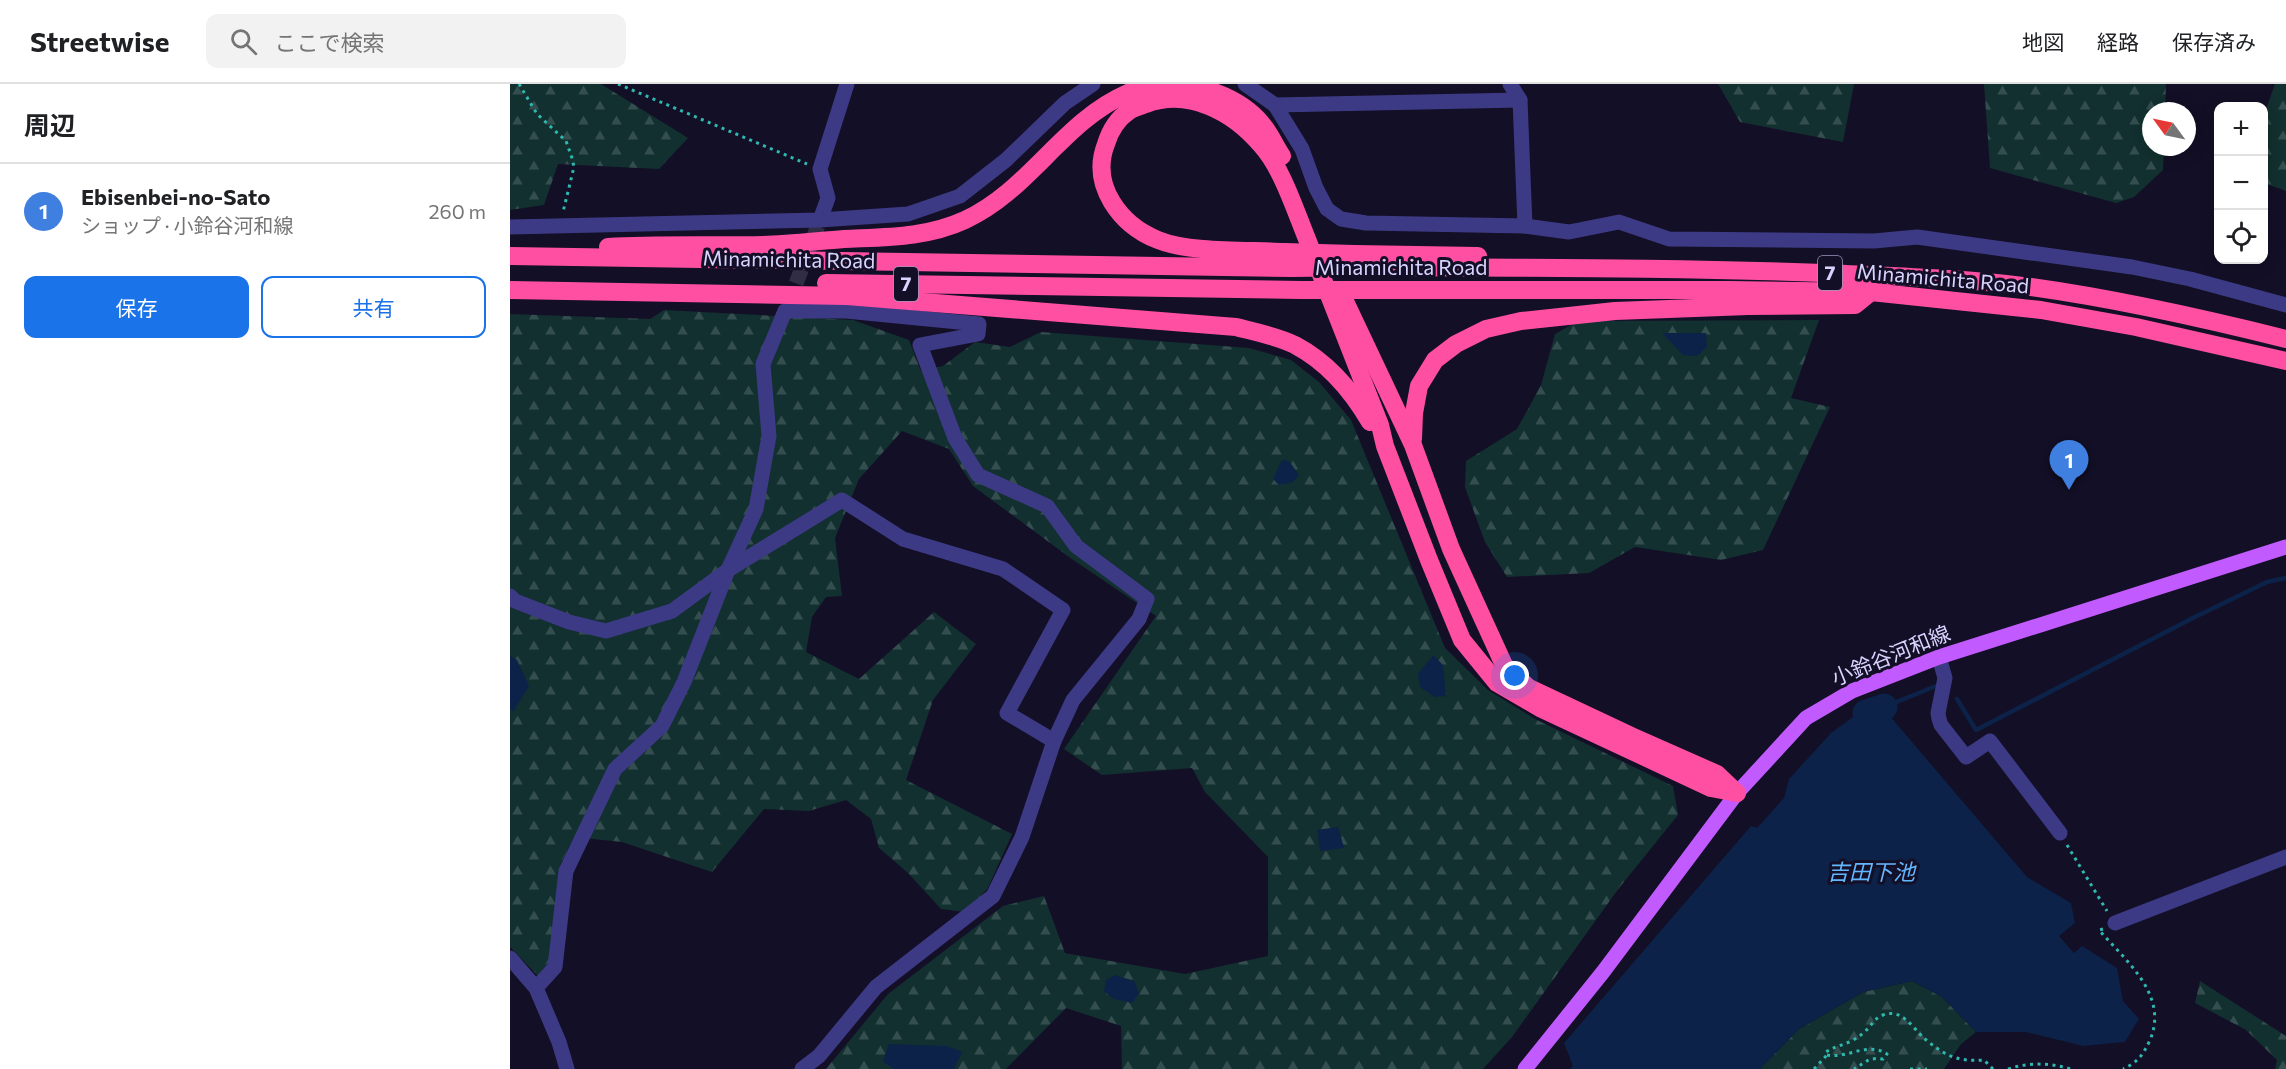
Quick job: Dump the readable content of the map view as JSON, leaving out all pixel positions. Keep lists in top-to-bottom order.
{
  "streets": {
    "highway": ["Minamichita Road", "7"],
    "main road": ["小鈴谷河和線"]
  },
  "water": ["吉田下池"],
  "north": "top left",
  "page": {
    "header": "Streetwise",
    "search": "ここで検索",
    "nav": ["地図", "経路", "保存済み"],
    "heading": "周辺",
    "map_buttons": ["+", "−"],
    "list": [
      {
        "mark": "1",
        "name": "Ebisenbei-no-Sato",
        "note": "ショップ · 小鈴谷河和線",
        "value": "260 m"
      }
    ],
    "buttons": ["保存", "共有"],
    "pins": "1"
  }
}
